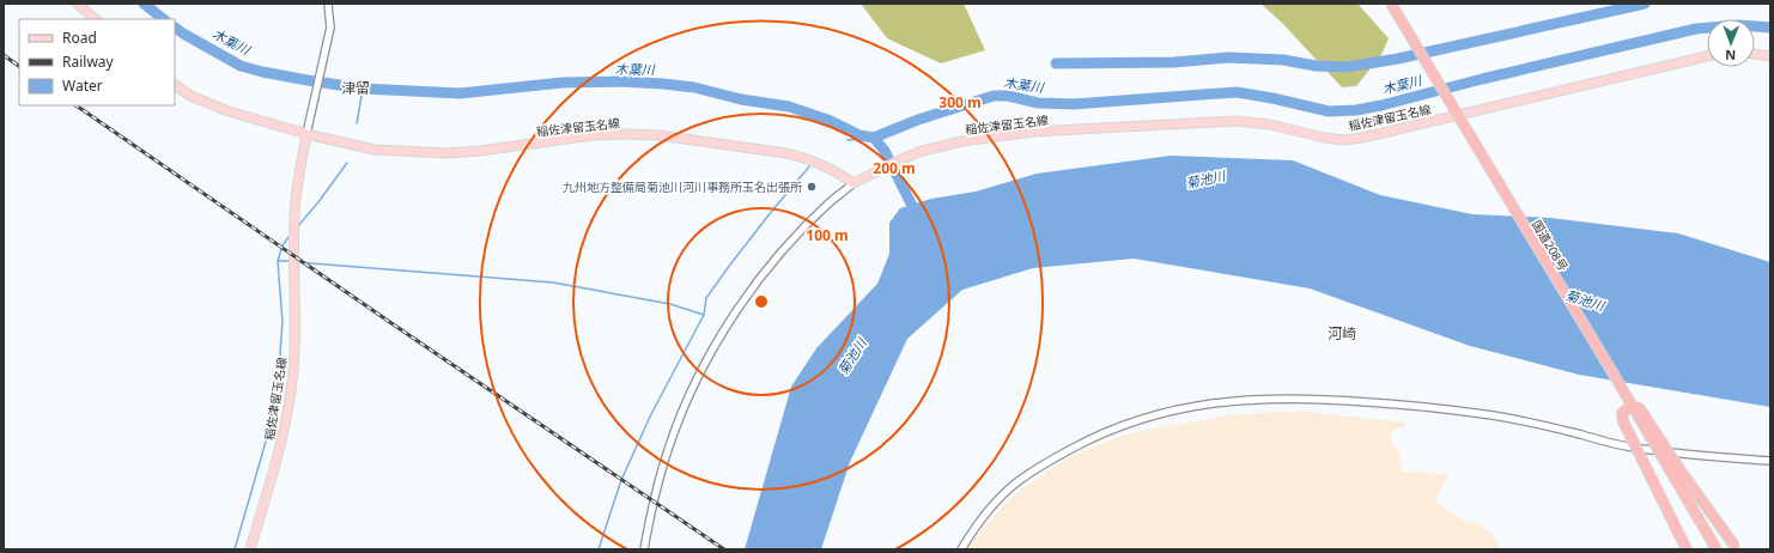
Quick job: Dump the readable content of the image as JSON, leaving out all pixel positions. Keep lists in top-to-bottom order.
{
  "streets": {
    "highway": ["国道208号"],
    "main road": ["稲佐津留玉名線"]
  },
  "districts": ["津留", "河崎"],
  "water": ["木葉川", "菊池川"],
  "places": ["九州地方整備局菊池川河川事務所玉名出張所"],
  "legend": ["Road", "Railway", "Water"],
  "north": "bottom",
  "rings": ["300 m", "200 m", "100 m"]
}
